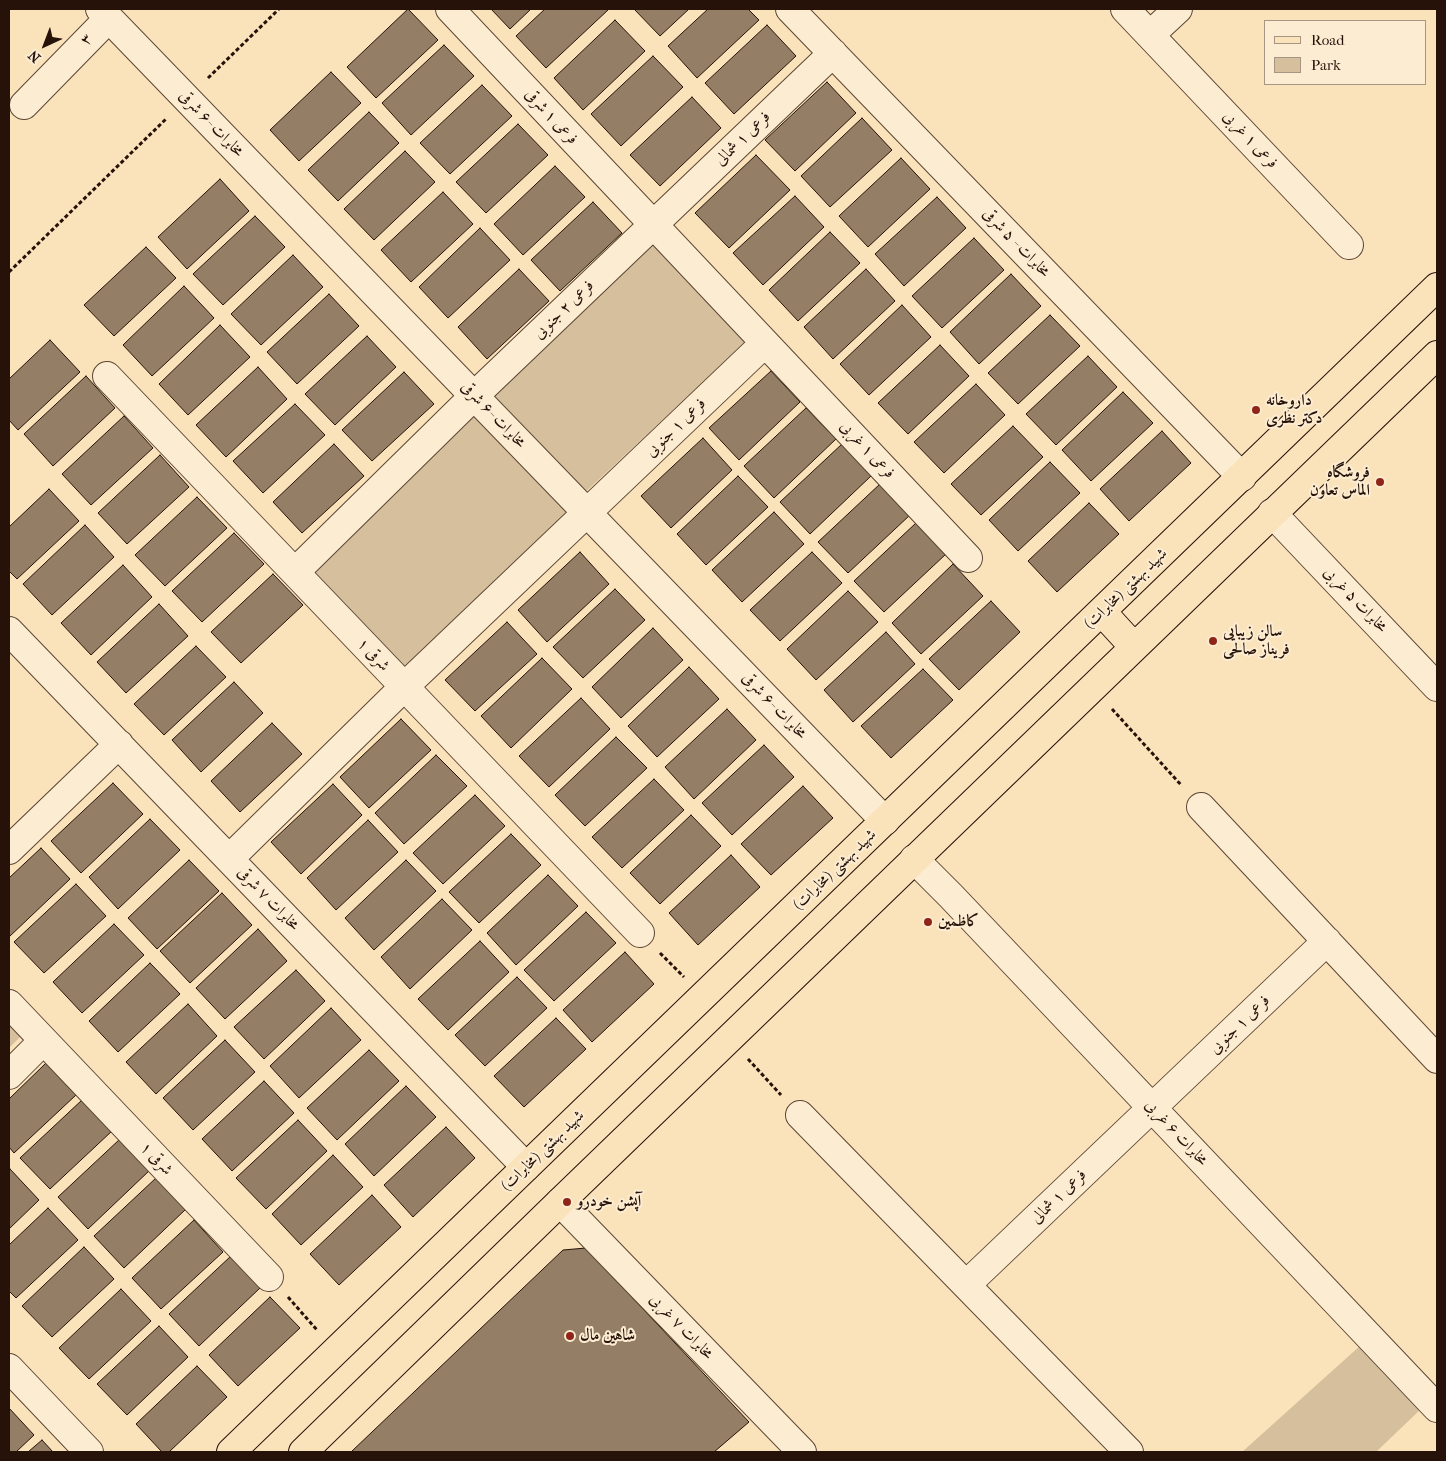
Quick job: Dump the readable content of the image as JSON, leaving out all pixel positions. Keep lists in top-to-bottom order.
{
  "streets": {
    "main road": ["شهید بهشتی (مخابرات)"],
    "street": [
      "۳",
      "فرعی ۱ شرقی",
      "مخابرات -۶ شرقی",
      "فرعی ۱ شمالی",
      "فرعی ۱ غربی",
      "مخابرات - ۵ شرقی",
      "فرعی ۲ جنوبی",
      "فرعی ۱ جنوبی",
      "مخابرات ۵ غربی",
      "شرقی ۱",
      "مخابرات ۷ شرقی",
      "مخابرات ۶ غربی",
      "مخابرات ۷ غربی"
    ]
  },
  "crossings": [
    ["۳", "مخابرات -۶ شرقی"],
    ["فرعی ۱ شرقی", "فرعی ۱ شمالی"],
    ["فرعی ۱ شرقی", "فرعی ۱ غربی"],
    ["فرعی ۱ شرقی", "فرعی ۲ جنوبی"],
    ["فرعی ۱ شرقی", "فرعی ۱ جنوبی"],
    ["مخابرات -۶ شرقی", "فرعی ۲ جنوبی"],
    ["مخابرات -۶ شرقی", "فرعی ۱ جنوبی"],
    ["مخابرات -۶ شرقی", "شهید بهشتی (مخابرات)"],
    ["فرعی ۱ شمالی", "مخابرات - ۵ شرقی"],
    ["فرعی ۱ شمالی", "فرعی ۲ جنوبی"],
    ["فرعی ۱ شمالی", "فرعی ۱ جنوبی"],
    ["فرعی ۱ شمالی", "مخابرات ۶ غربی"],
    ["فرعی ۱ غربی", "فرعی ۱ جنوبی"],
    ["مخابرات - ۵ شرقی", "شهید بهشتی (مخابرات)"],
    ["فرعی ۲ جنوبی", "شرقی ۱"],
    ["فرعی ۱ جنوبی", "شرقی ۱"],
    ["فرعی ۱ جنوبی", "مخابرات ۷ شرقی"],
    ["فرعی ۱ جنوبی", "مخابرات ۶ غربی"],
    ["شهید بهشتی (مخابرات)", "مخابرات ۷ شرقی"]
  ],
  "places": [
    "داروخانه دکتر نظری",
    "فروشگاه الماس تعاون",
    "سالن زیبایی فریناز صالحی",
    "کاظمین",
    "آپشن خودرو",
    "شاهین مال"
  ],
  "legend": ["Road", "Park"],
  "north": "bottom left"
}
